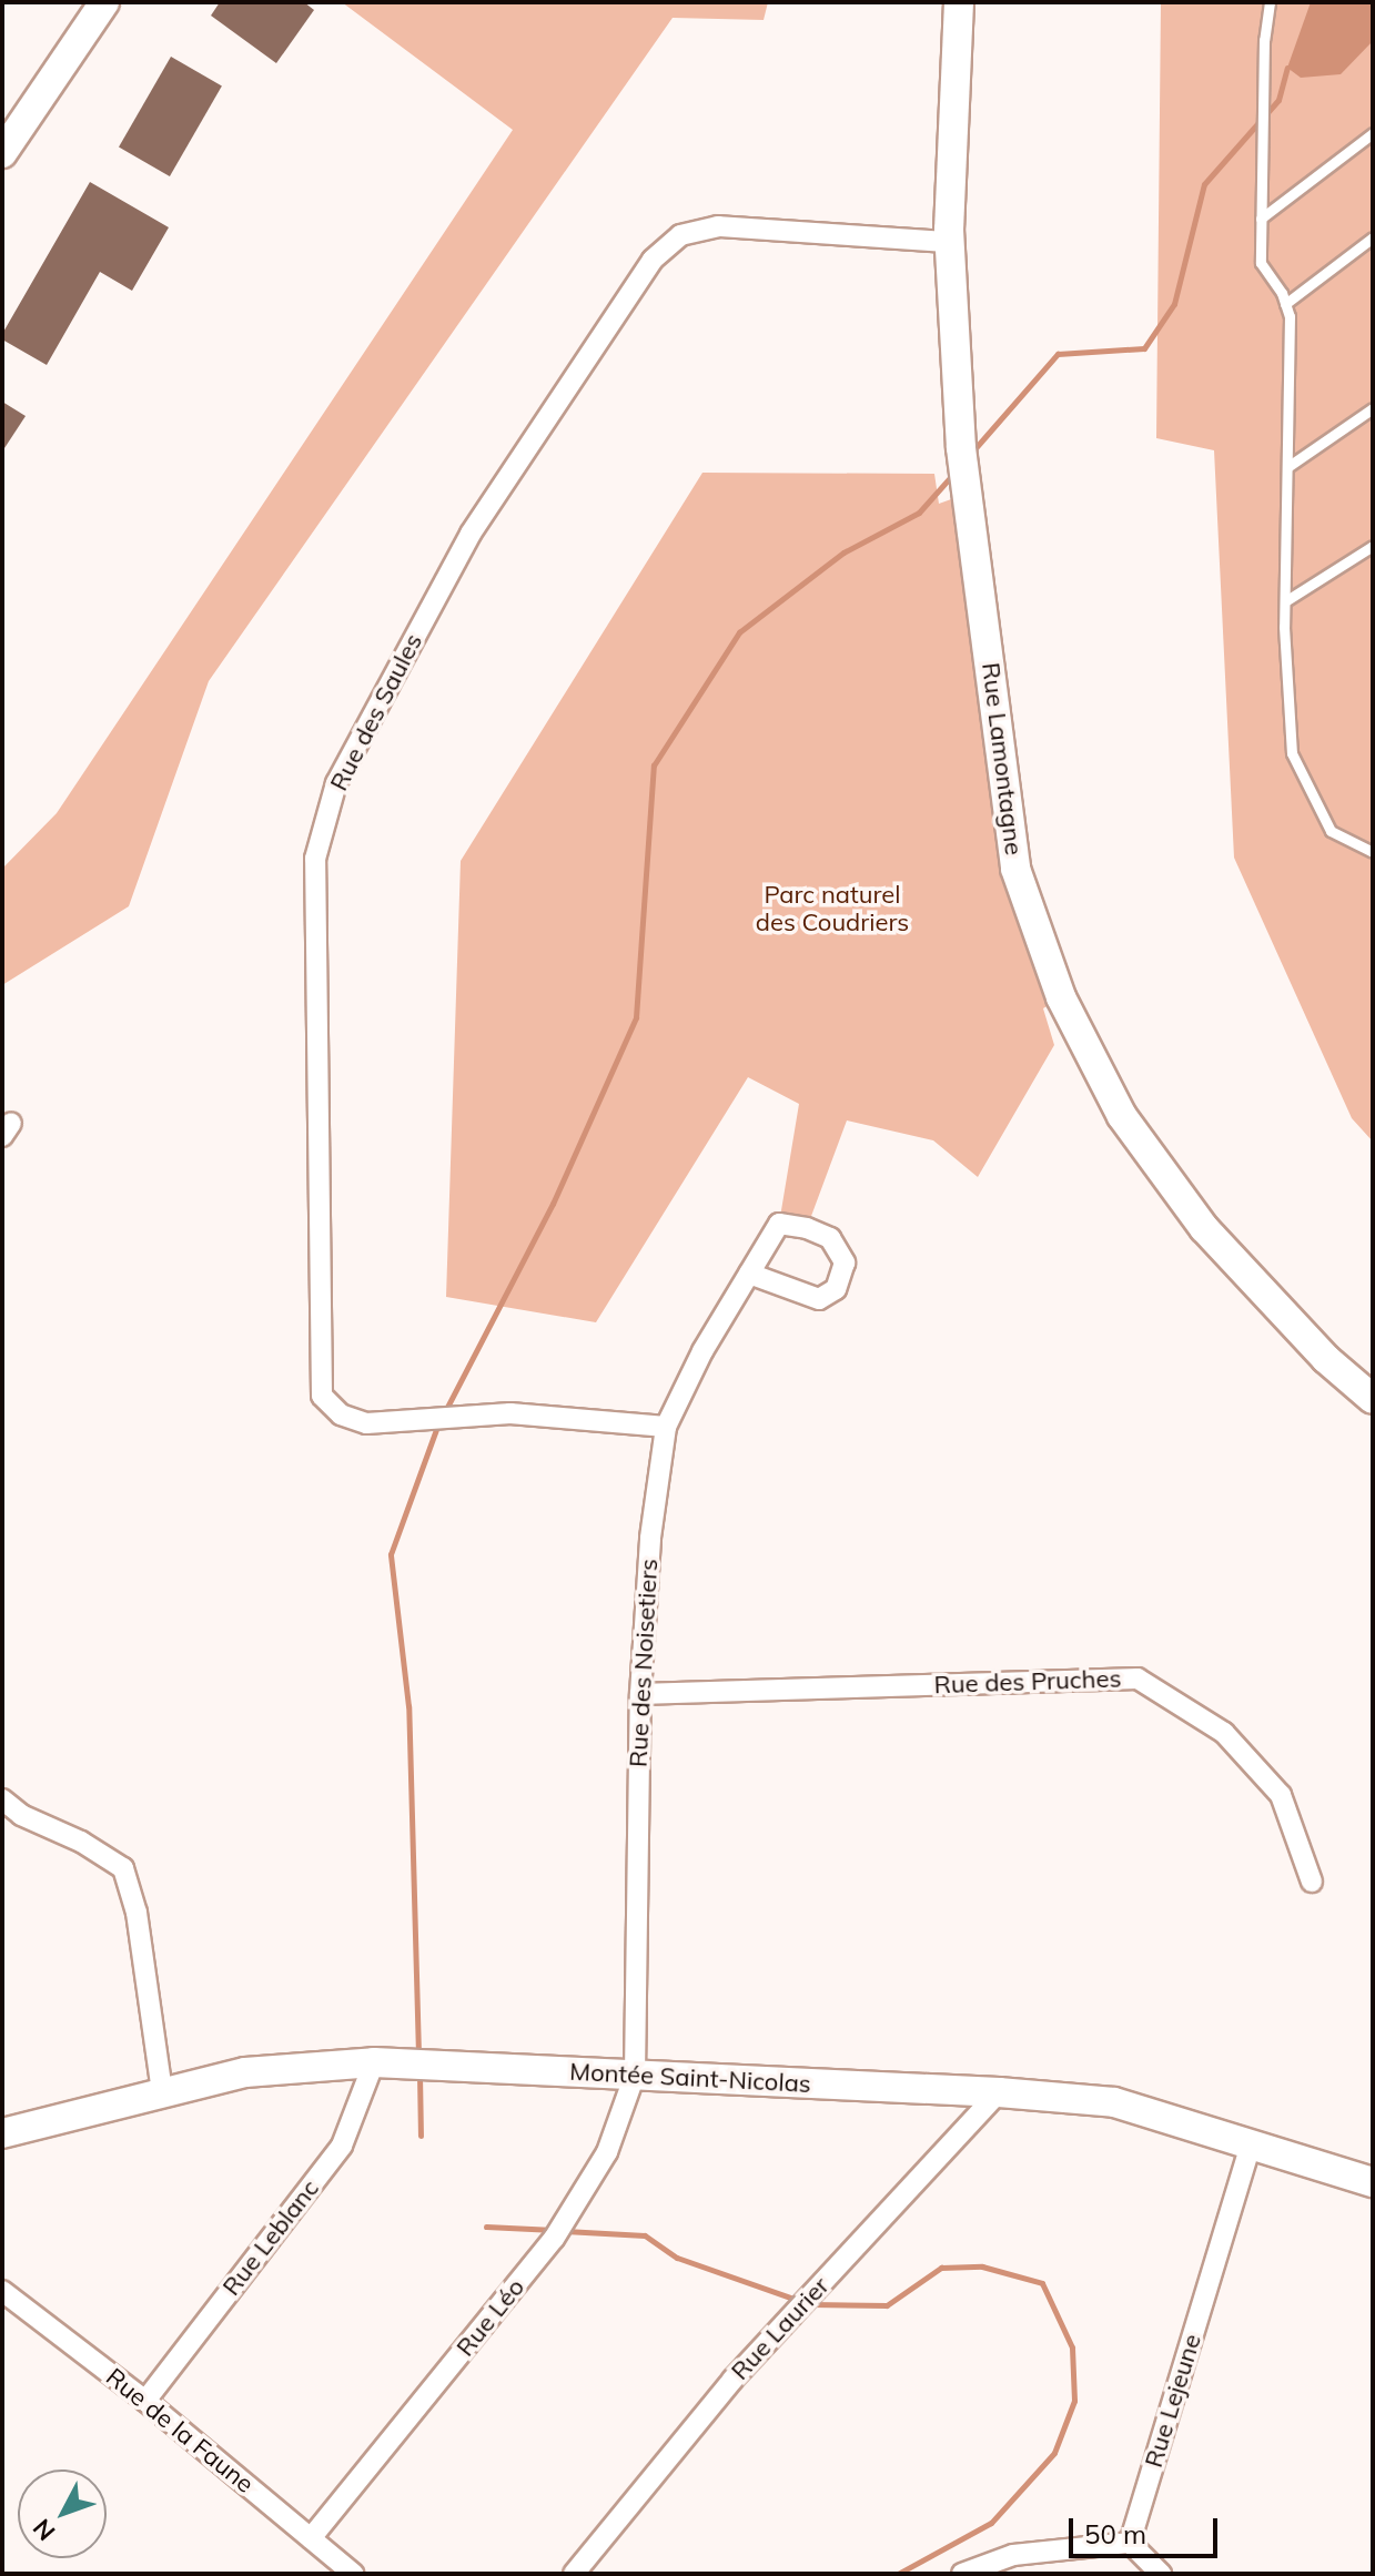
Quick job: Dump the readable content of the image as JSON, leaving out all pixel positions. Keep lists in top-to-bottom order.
{
  "streets": {
    "street": [
      "Rue des Saules",
      "Rue Lamontagne",
      "Rue des Noisetiers",
      "Rue des Pruches",
      "Montée Saint-Nicolas",
      "Rue Leblanc",
      "Rue Léo",
      "Rue Laurier",
      "Rue Lejeune",
      "Rue de la Faune"
    ]
  },
  "crossings": [
    ["Rue des Saules", "Rue Lamontagne"],
    ["Rue des Saules", "Rue des Noisetiers"],
    ["Rue des Noisetiers", "Rue des Pruches"],
    ["Rue des Noisetiers", "Montée Saint-Nicolas"],
    ["Rue des Noisetiers", "Rue Léo"],
    ["Montée Saint-Nicolas", "Rue Leblanc"],
    ["Montée Saint-Nicolas", "Rue Léo"],
    ["Montée Saint-Nicolas", "Rue Laurier"],
    ["Montée Saint-Nicolas", "Rue Lejeune"],
    ["Rue Leblanc", "Rue de la Faune"],
    ["Rue Léo", "Rue de la Faune"]
  ],
  "parks": ["Parc naturel des Coudriers"],
  "scale_bar": "50 m",
  "north": "bottom left"
}
